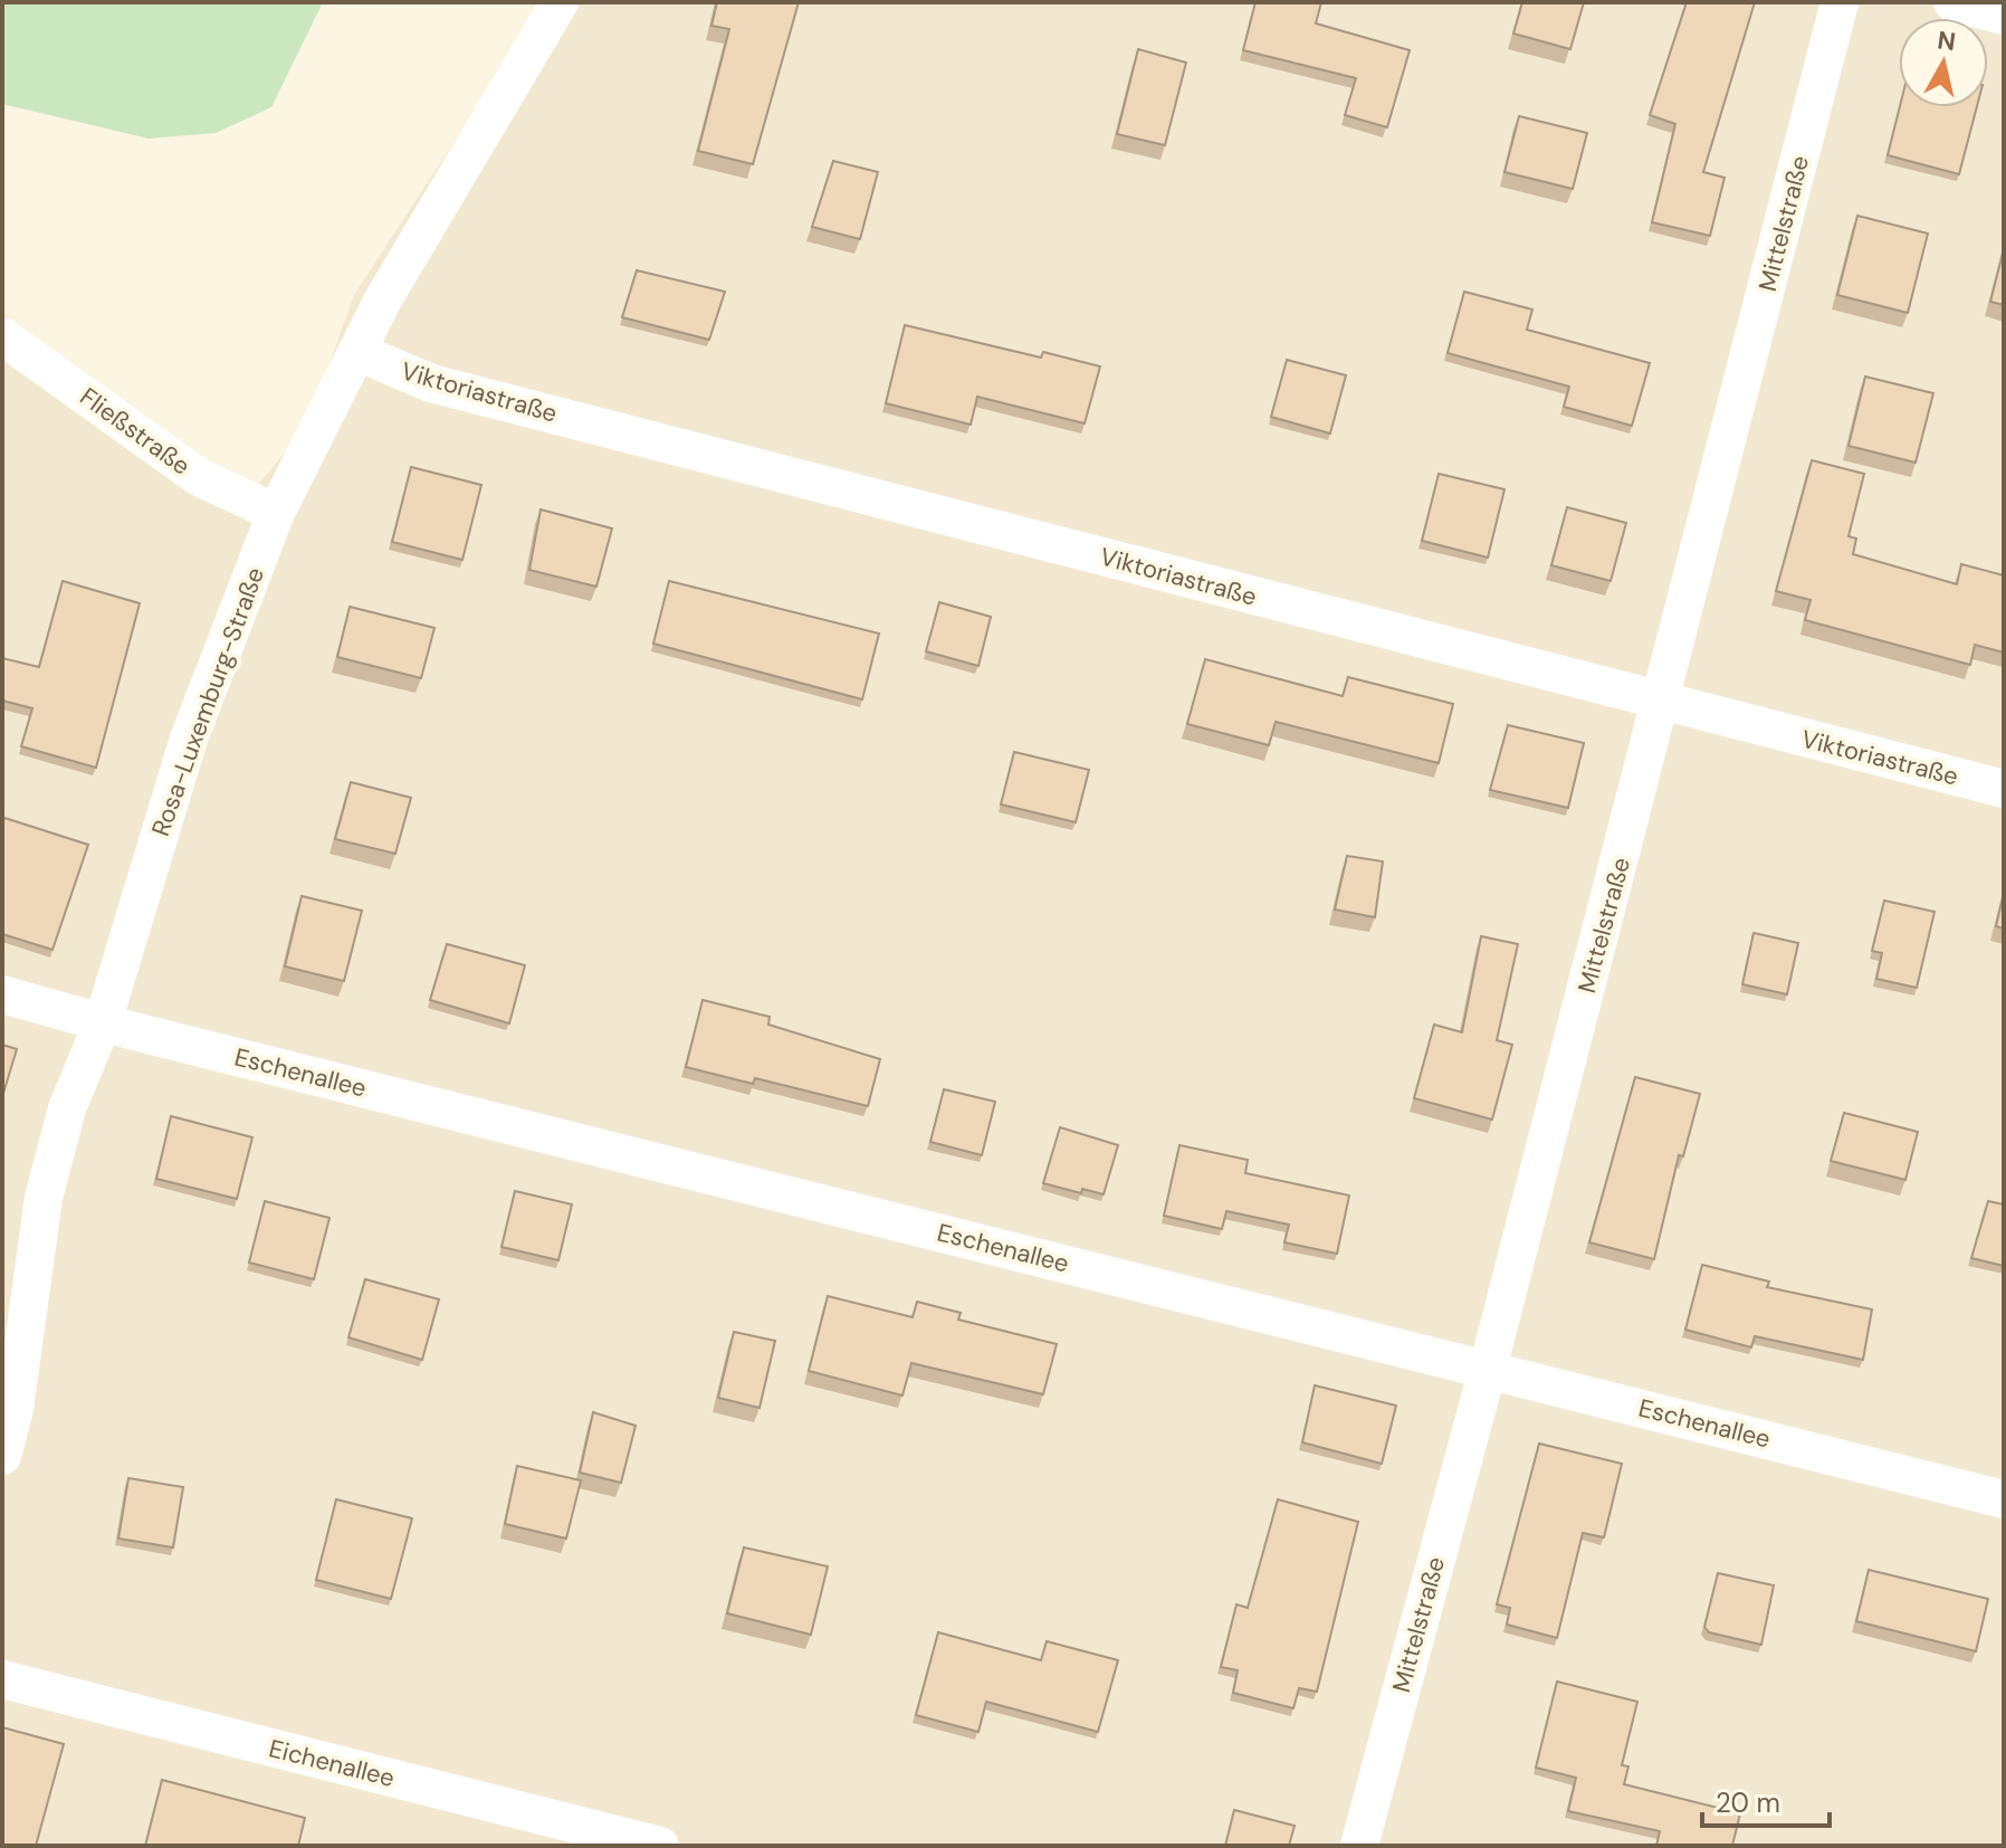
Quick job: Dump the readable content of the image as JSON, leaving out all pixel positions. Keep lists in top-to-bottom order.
{
  "streets": {
    "street": [
      "Mittelstraße",
      "Viktoriastraße",
      "Fließstraße",
      "Rosa-Luxemburg-Straße",
      "Eschenallee",
      "Eichenallee"
    ]
  },
  "crossings": [
    ["Mittelstraße", "Viktoriastraße"],
    ["Mittelstraße", "Eschenallee"],
    ["Viktoriastraße", "Rosa-Luxemburg-Straße"],
    ["Fließstraße", "Rosa-Luxemburg-Straße"],
    ["Rosa-Luxemburg-Straße", "Eschenallee"]
  ],
  "scale_bar": "20 m",
  "north": "top"
}
